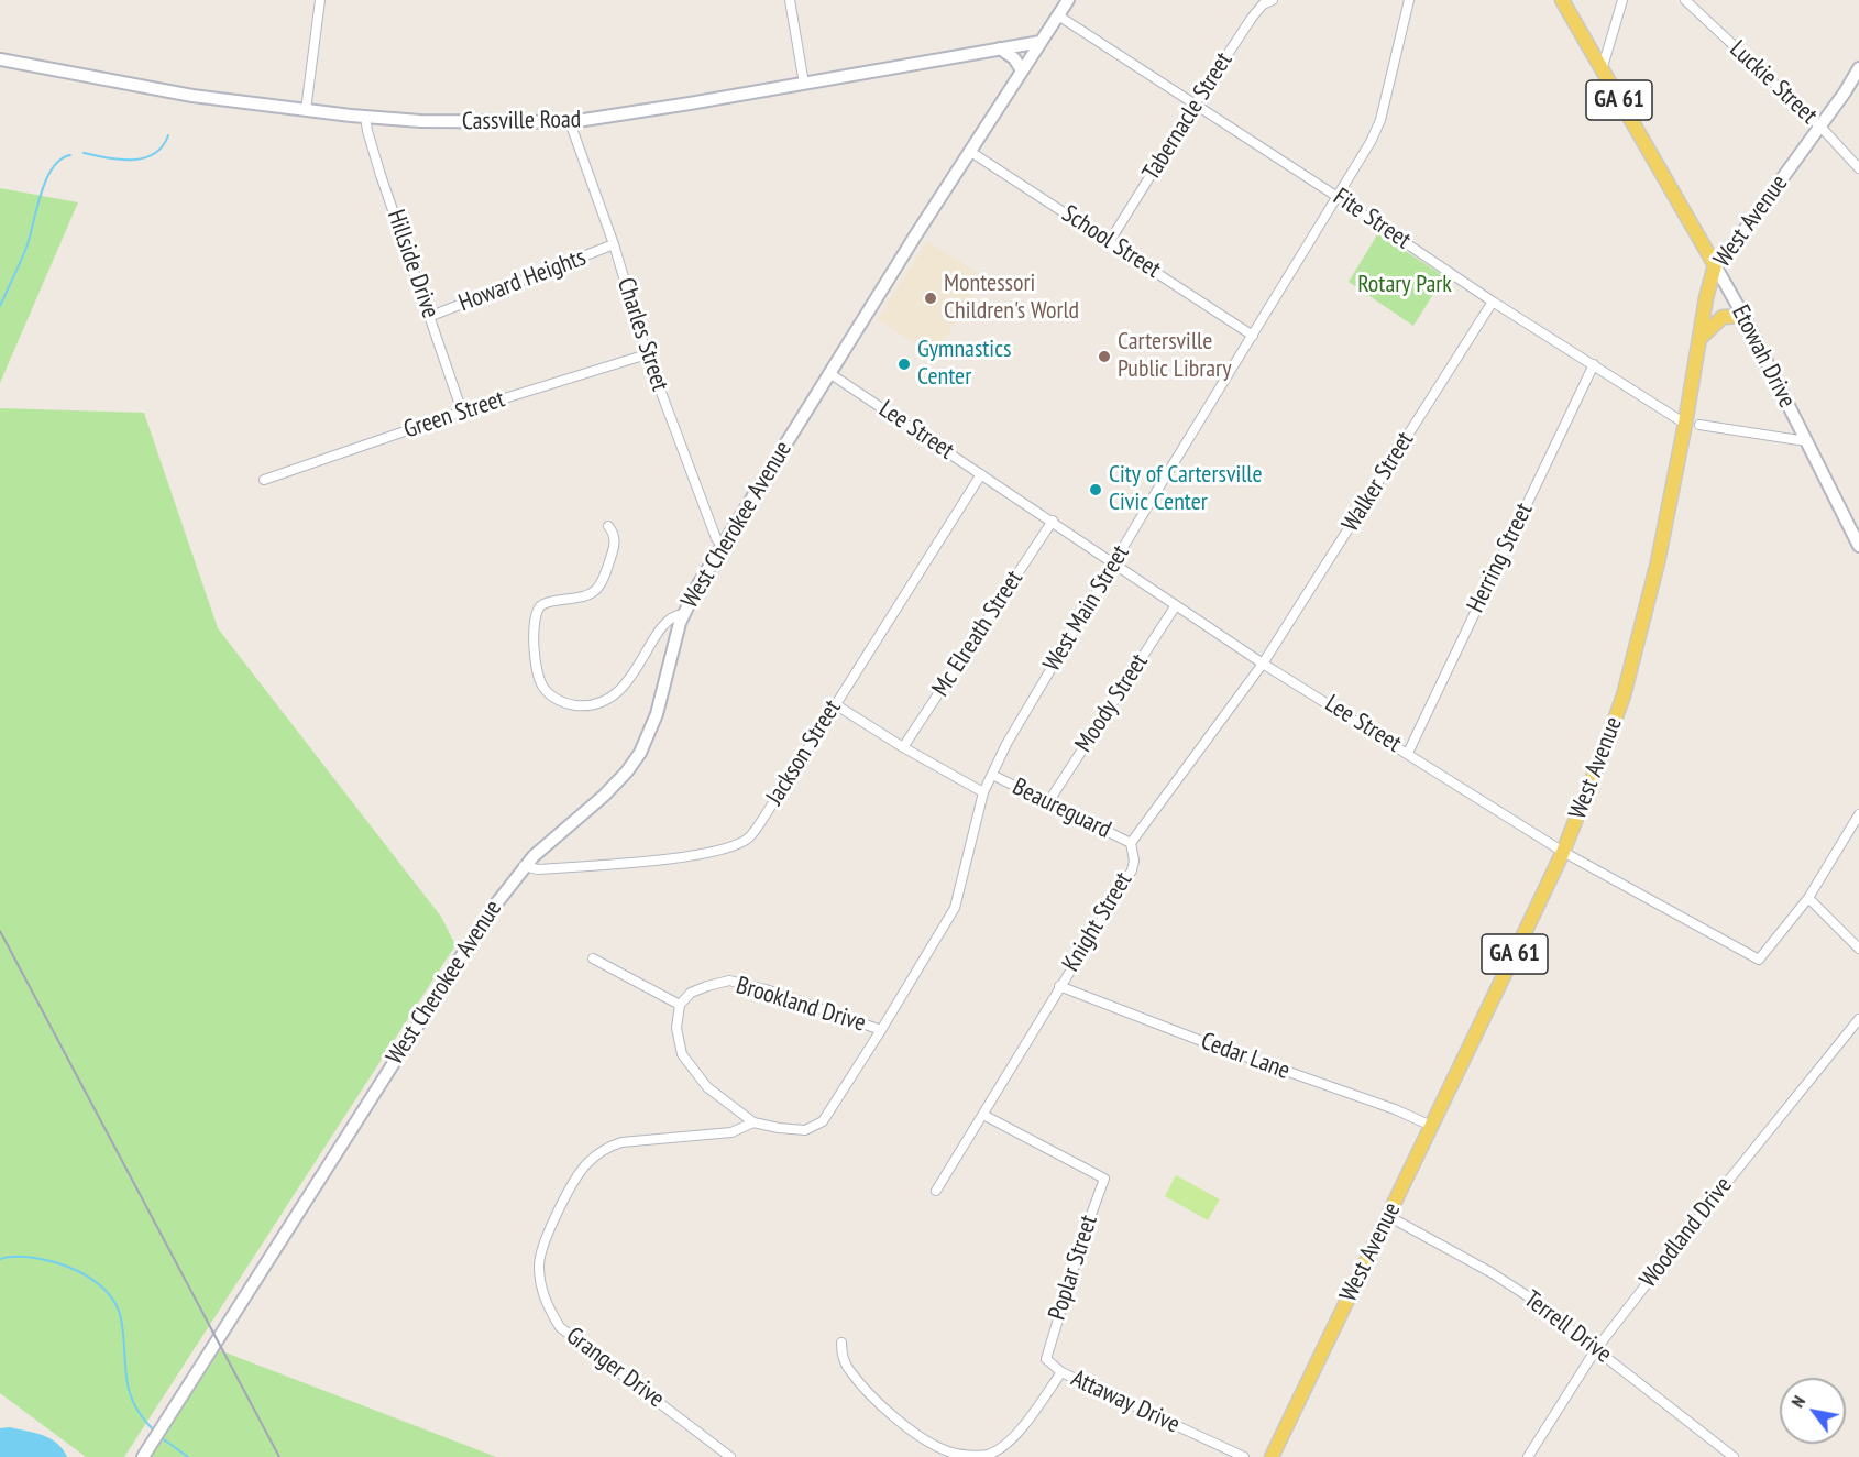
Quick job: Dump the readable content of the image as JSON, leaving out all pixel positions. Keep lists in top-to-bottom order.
{
  "streets": {
    "main road": [
      "GA 61",
      "Cassville Road",
      "West Avenue",
      "Etowah Drive",
      "West Cherokee Avenue"
    ],
    "street": [
      "Luckie Street",
      "Tabernacle Street",
      "Fite Street",
      "School Street",
      "Hillside Drive",
      "Howard Heights",
      "Charles Street",
      "Green Street",
      "Lee Street",
      "Walker Street",
      "Herring Street",
      "West Main Street",
      "Mc Elreath Street",
      "Moody Street",
      "Jackson Street",
      "Beaureguard",
      "Knight Street",
      "Brookland Drive",
      "Cedar Lane",
      "Woodland Drive",
      "Poplar Street",
      "Terrell Drive",
      "Granger Drive",
      "Attaway Drive"
    ]
  },
  "crossings": [
    ["Luckie Street", "West Avenue"],
    ["Tabernacle Street", "Fite Street"],
    ["Tabernacle Street", "School Street"],
    ["Cassville Road", "Hillside Drive"],
    ["Cassville Road", "Charles Street"],
    ["Cassville Road", "West Cherokee Avenue"],
    ["Fite Street", "West Avenue"],
    ["Fite Street", "Walker Street"],
    ["Fite Street", "West Cherokee Avenue"],
    ["Fite Street", "Herring Street"],
    ["Fite Street", "West Main Street"],
    ["West Avenue", "Etowah Drive"],
    ["West Avenue", "Lee Street"],
    ["West Avenue", "Cedar Lane"],
    ["West Avenue", "Terrell Drive"],
    ["School Street", "West Cherokee Avenue"],
    ["School Street", "West Main Street"],
    ["Hillside Drive", "Howard Heights"],
    ["Hillside Drive", "Green Street"],
    ["Howard Heights", "Charles Street"],
    ["Charles Street", "Green Street"],
    ["Charles Street", "West Cherokee Avenue"],
    ["Lee Street", "Walker Street"],
    ["Lee Street", "West Cherokee Avenue"],
    ["Lee Street", "Herring Street"],
    ["Lee Street", "West Main Street"],
    ["Lee Street", "Mc Elreath Street"],
    ["Lee Street", "Moody Street"],
    ["Lee Street", "Jackson Street"],
    ["Lee Street", "Knight Street"],
    ["Walker Street", "Knight Street"],
    ["West Cherokee Avenue", "Jackson Street"],
    ["West Main Street", "Beaureguard"],
    ["West Main Street", "Brookland Drive"],
    ["West Main Street", "Granger Drive"],
    ["Moody Street", "Beaureguard"],
    ["Beaureguard", "Knight Street"],
    ["Knight Street", "Cedar Lane"],
    ["Knight Street", "Poplar Street"],
    ["Woodland Drive", "Terrell Drive"],
    ["Poplar Street", "Attaway Drive"]
  ],
  "parks": ["Rotary Park"],
  "places": [
    "Montessori Children's World",
    "Cartersville Public Library",
    "Gymnastics Center",
    "City of Cartersville Civic Center"
  ],
  "north": "top left"
}
